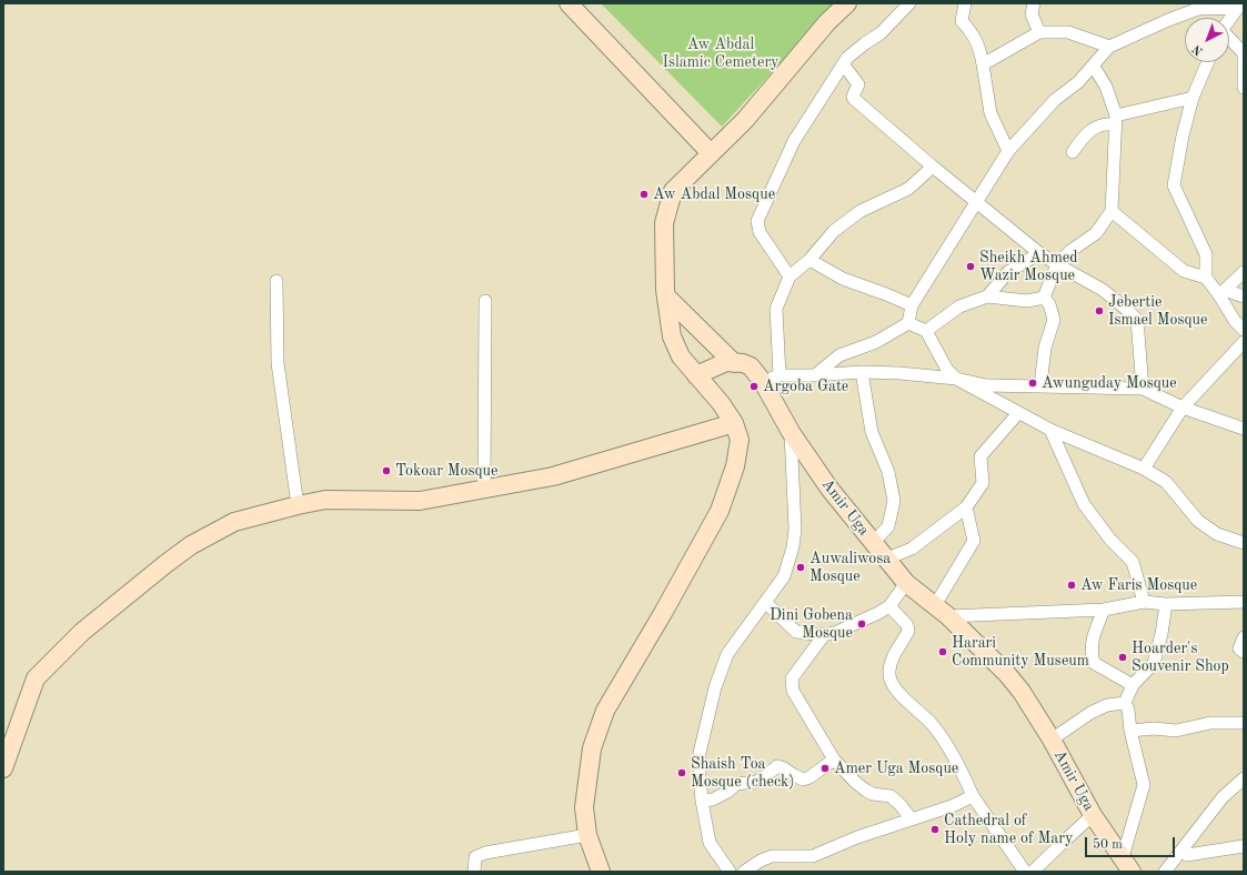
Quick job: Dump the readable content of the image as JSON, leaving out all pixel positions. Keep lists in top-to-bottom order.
{
  "streets": {
    "street": ["Amir Uga"]
  },
  "parks": ["Aw Abdal Islamic Cemetery"],
  "places": [
    "Aw Abdal Mosque",
    "Sheikh Ahmed Wazir Mosque",
    "Jebertie Ismael Mosque",
    "Awunguday Mosque",
    "Argoba Gate",
    "Tokoar Mosque",
    "Auwaliwosa Mosque",
    "Aw Faris Mosque",
    "Dini Gobena Mosque",
    "Harari Community Museum",
    "Hoarder's Souvenir Shop",
    "Amer Uga Mosque",
    "Shaish Toa Mosque (check)",
    "Cathedral of Holy name of Mary"
  ],
  "scale_bar": "50 m",
  "north": "bottom left"
}
